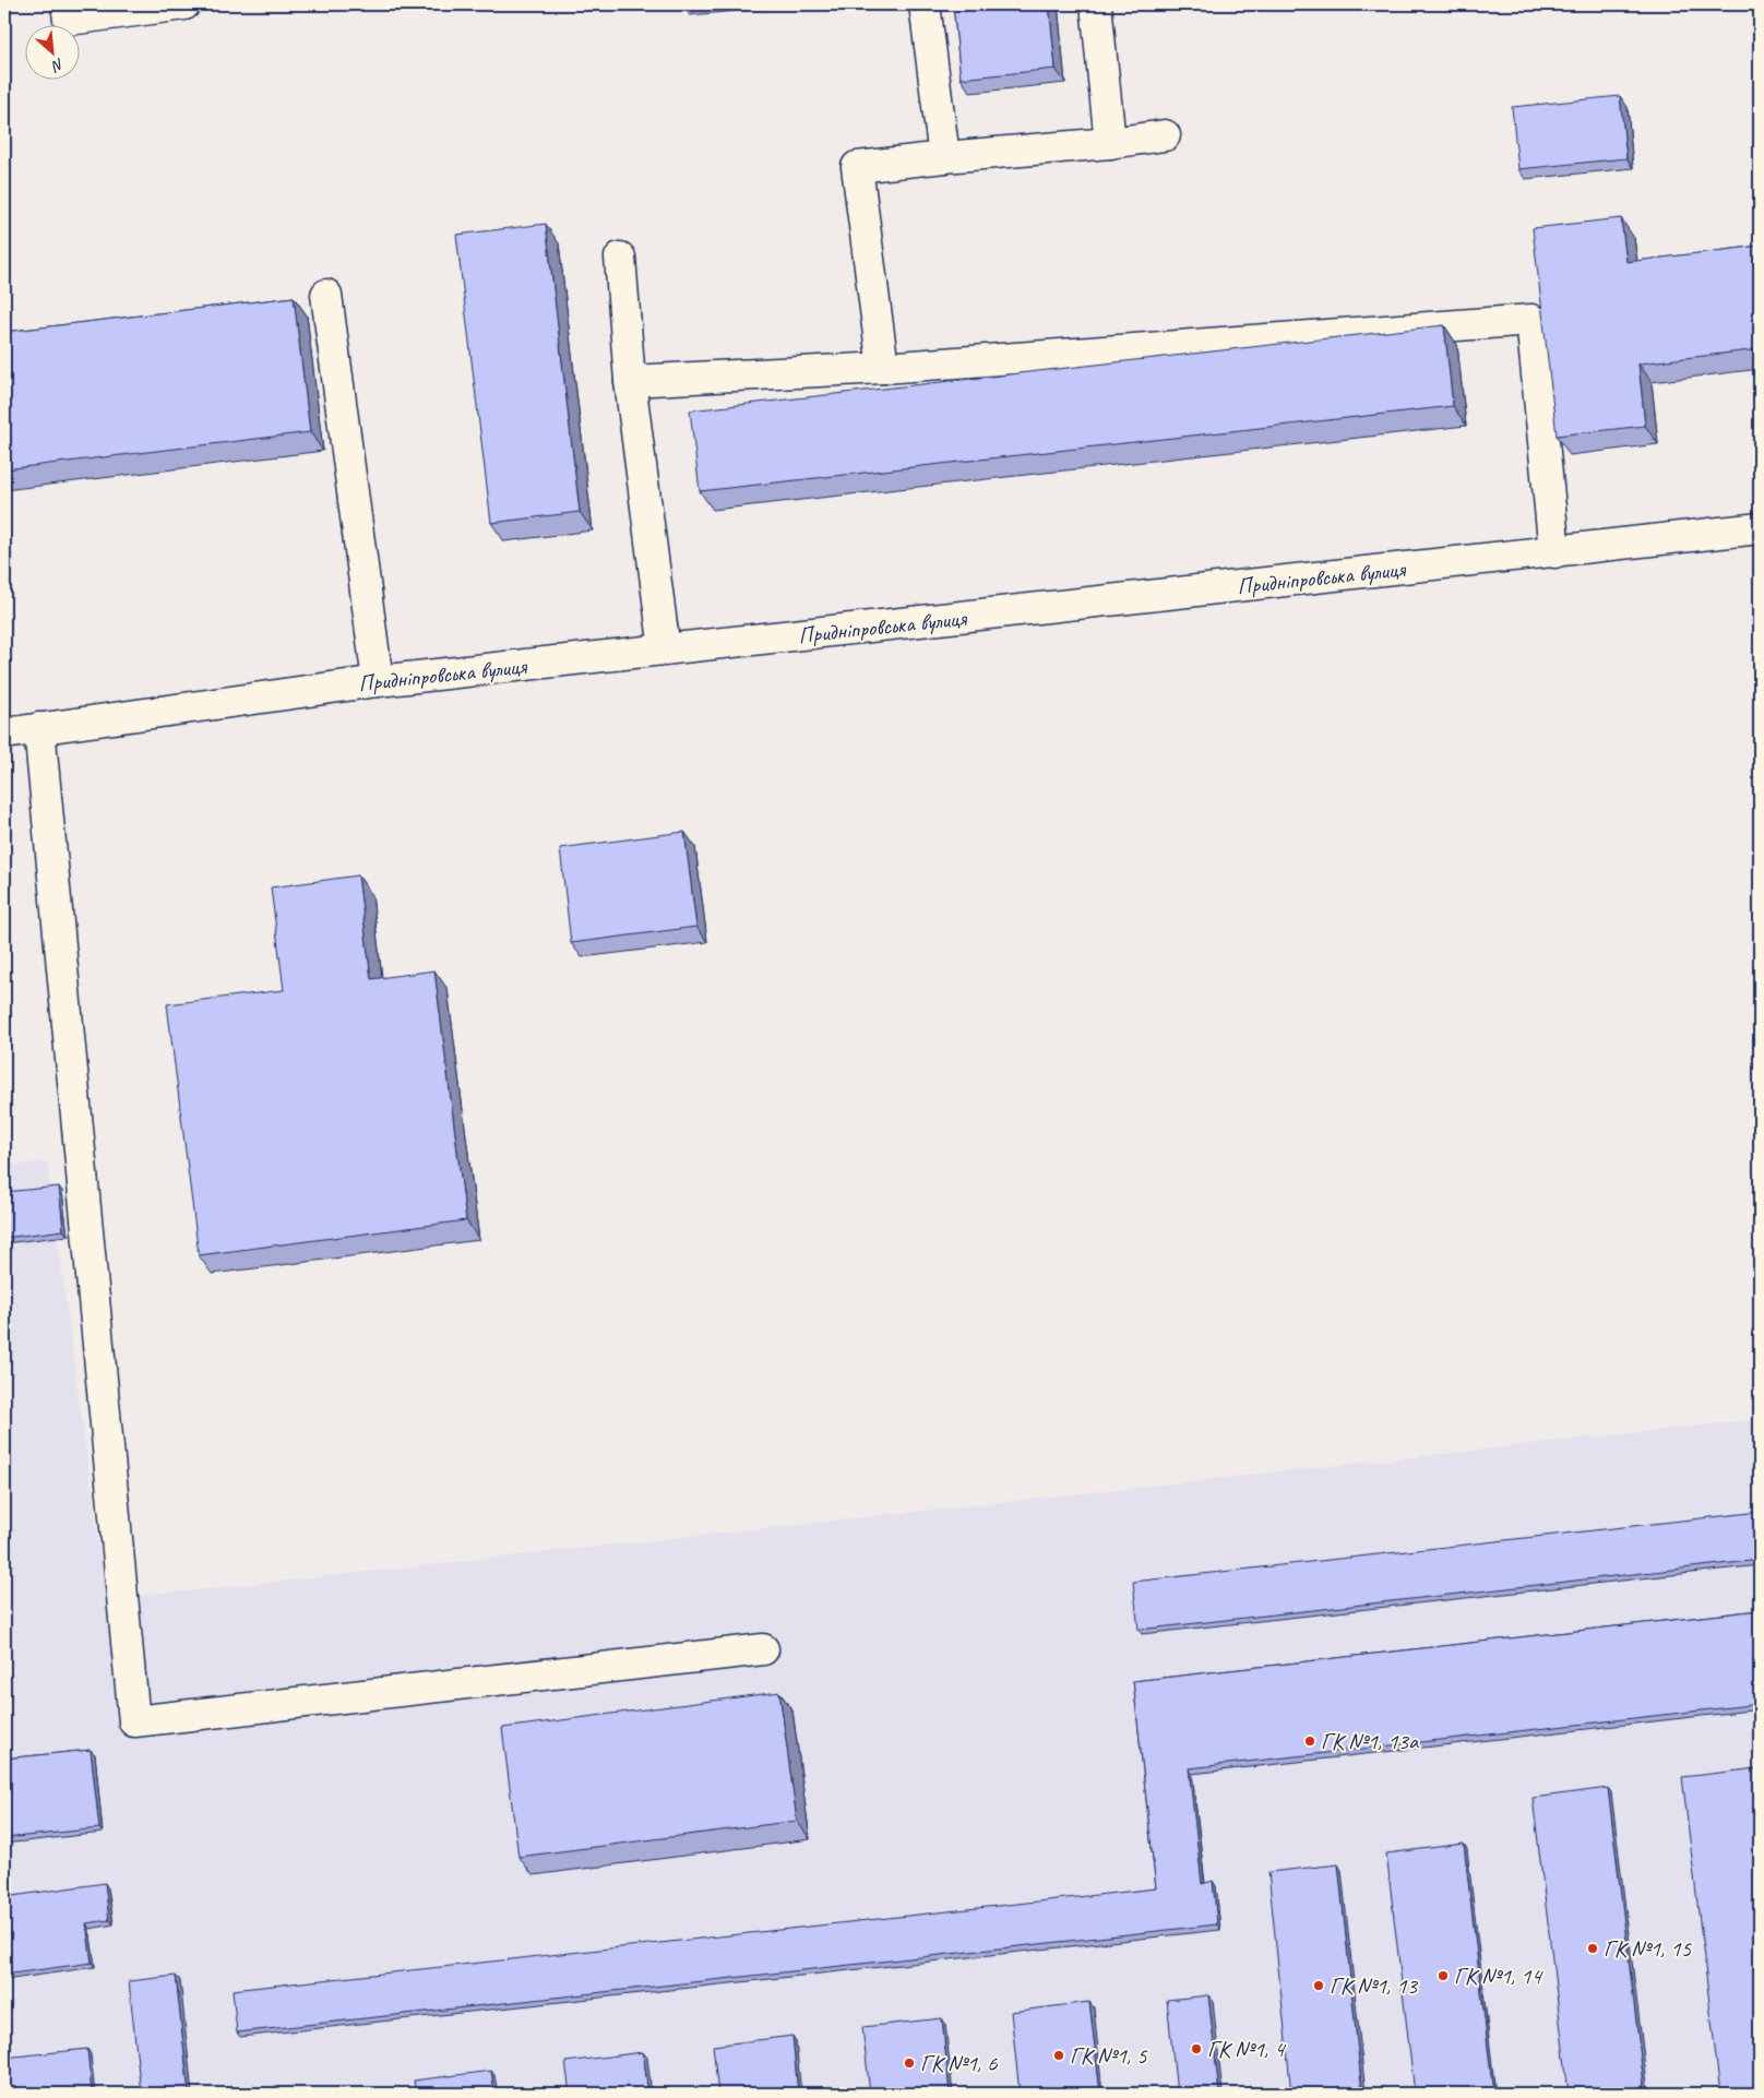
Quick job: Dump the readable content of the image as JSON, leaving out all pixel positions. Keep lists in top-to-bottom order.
{
  "streets": {
    "street": ["Придніпровська вулиця"]
  },
  "places": [
    "ГК №1, 13а",
    "ГК №1, 15",
    "ГК №1, 14",
    "ГК №1, 13",
    "ГК №1, 4",
    "ГК №1, 5",
    "ГК №1, 6"
  ],
  "north": "bottom right"
}
